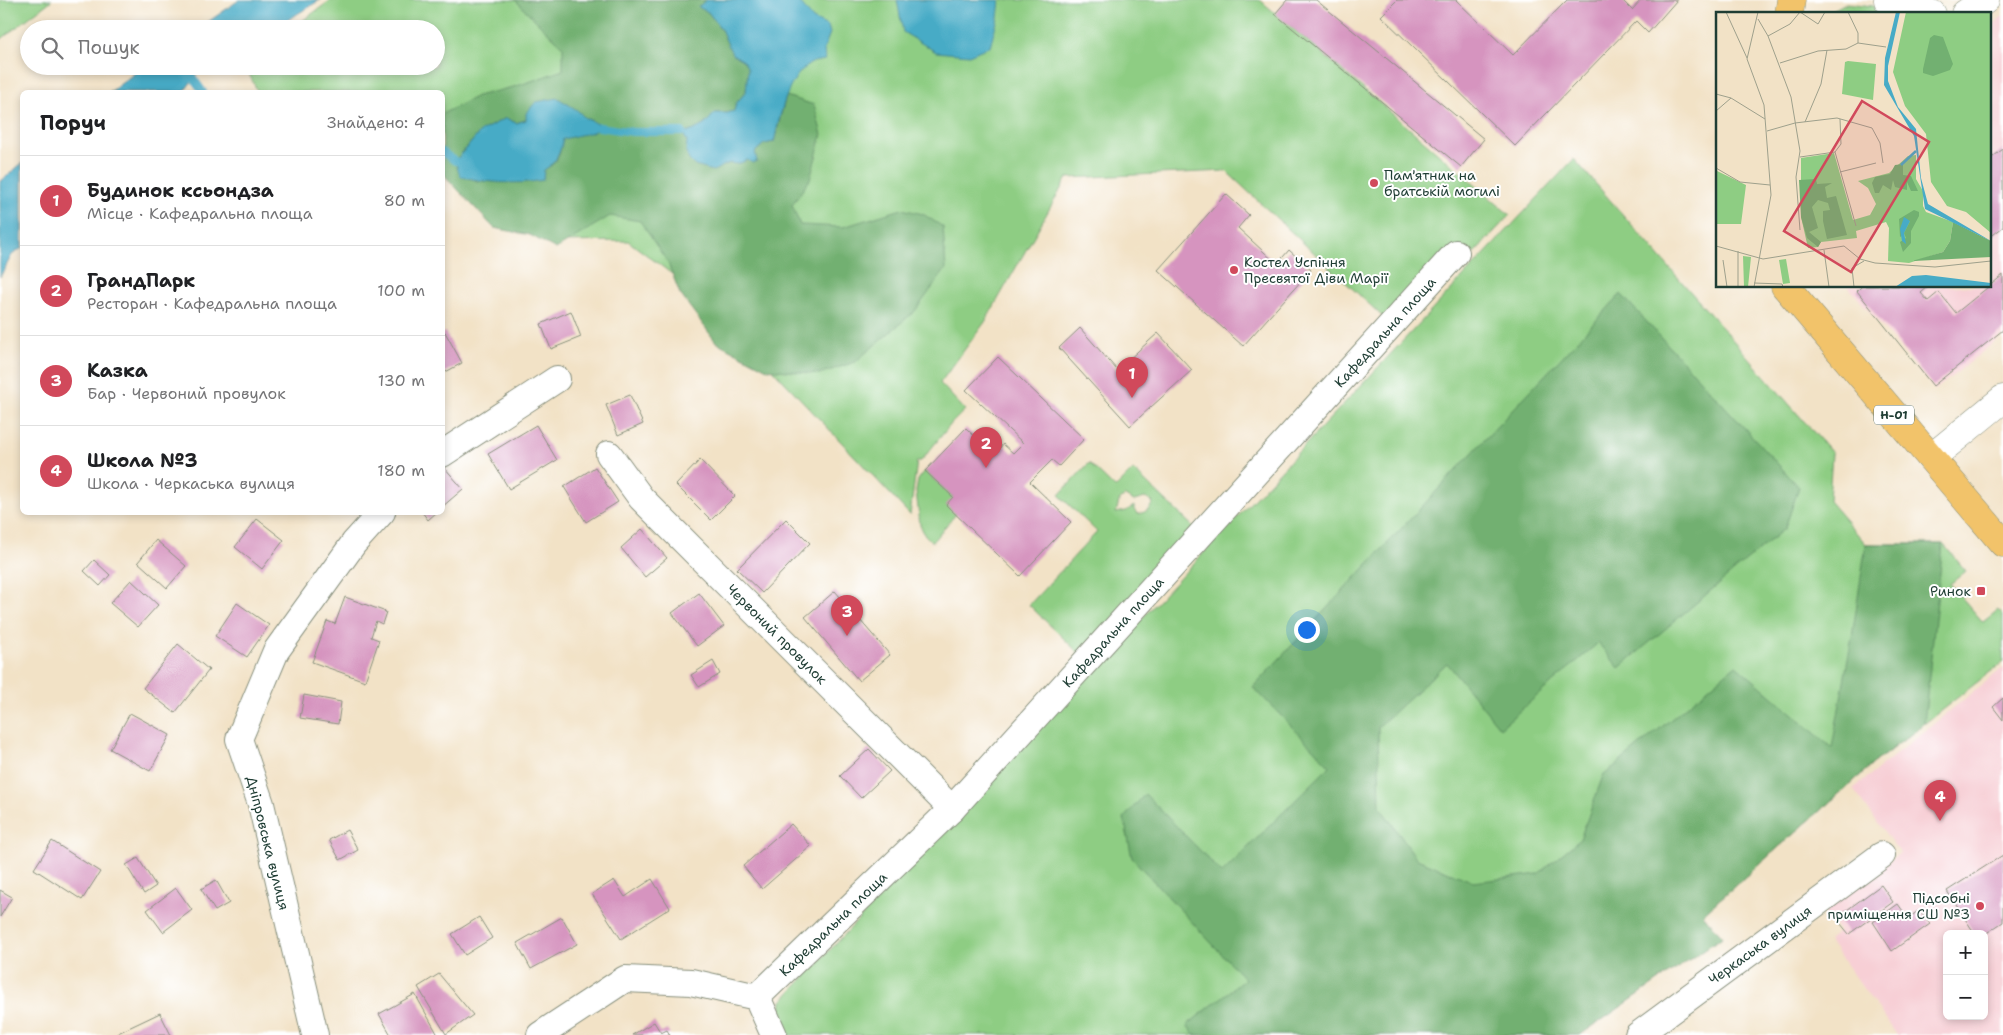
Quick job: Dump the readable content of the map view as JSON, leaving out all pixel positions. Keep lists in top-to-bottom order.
{
  "streets": {
    "main road": ["Н-01"],
    "street": [
      "Кафедральна площа",
      "Червоний провулок",
      "Дніпровська вулиця",
      "Черкаська вулиця"
    ]
  },
  "crossings": [
    ["Кафедральна площа", "Червоний провулок"]
  ],
  "places": {
    "other": ["Пам'ятник на братській могилі", "Костел Успіння Пресвятої Діви Марії", "Підсобні приміщення СШ №3"],
    "transit": ["Ринок"]
  },
  "page": {
    "search": "Пошук",
    "heading": ["Поруч", "Знайдено: 4"],
    "list": [
      {
        "mark": "1",
        "name": "Будинок ксьондза",
        "note": "Місце · Кафедральна площа",
        "value": "80 m"
      },
      {
        "mark": "2",
        "name": "ГрандПарк",
        "note": "Ресторан · Кафедральна площа",
        "value": "100 m"
      },
      {
        "mark": "3",
        "name": "Казка",
        "note": "Бар · Червоний провулок",
        "value": "130 m"
      },
      {
        "mark": "4",
        "name": "Школа №3",
        "note": "Школа · Черкаська вулиця",
        "value": "180 m"
      }
    ],
    "pins": [
      "1",
      "2",
      "3",
      "4"
    ],
    "map_buttons": ["+", "−"]
  }
}
